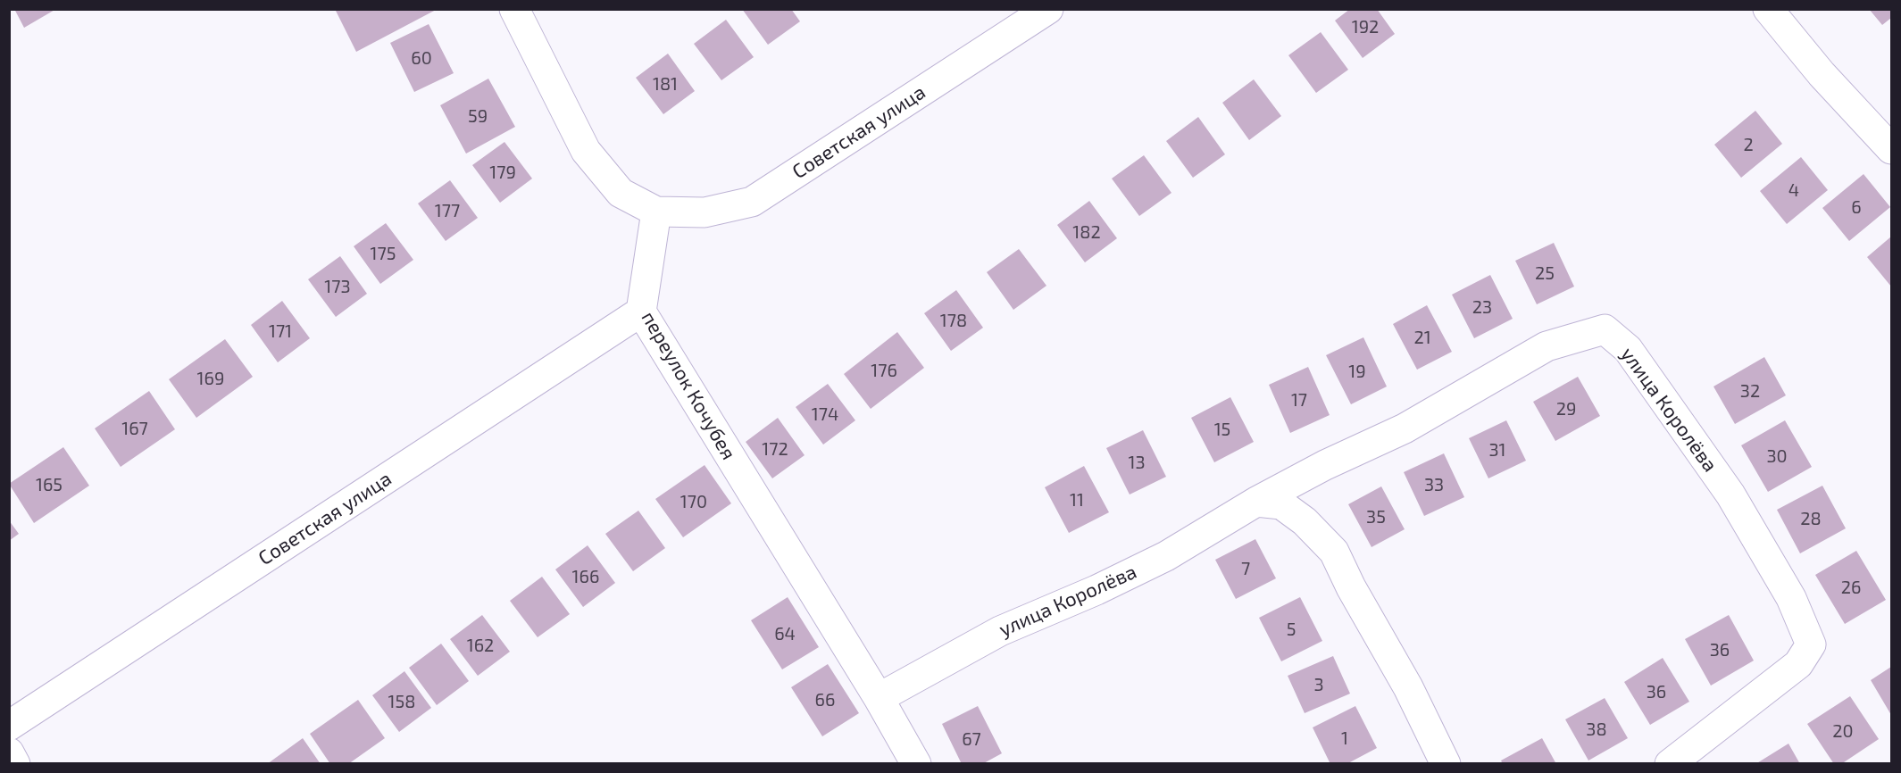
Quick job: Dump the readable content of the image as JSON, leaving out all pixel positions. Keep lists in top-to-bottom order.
{
  "streets": {
    "street": ["Советская улица", "переулок Кочубея", "улица Королёва"]
  },
  "crossings": [
    ["Советская улица", "переулок Кочубея"],
    ["переулок Кочубея", "улица Королёва"]
  ],
  "house_numbers": [
    "192",
    "60",
    "181",
    "59",
    "2",
    "179",
    "4",
    "6",
    "177",
    "182",
    "175",
    "25",
    "173",
    "23",
    "178",
    "171",
    "21",
    "176",
    "19",
    "169",
    "32",
    "17",
    "29",
    "174",
    "167",
    "15",
    "172",
    "31",
    "30",
    "13",
    "165",
    "33",
    "11",
    "170",
    "35",
    "28",
    "7",
    "166",
    "26",
    "5",
    "64",
    "162",
    "36",
    "3",
    "36",
    "66",
    "158",
    "38",
    "20",
    "1",
    "67"
  ]
}
